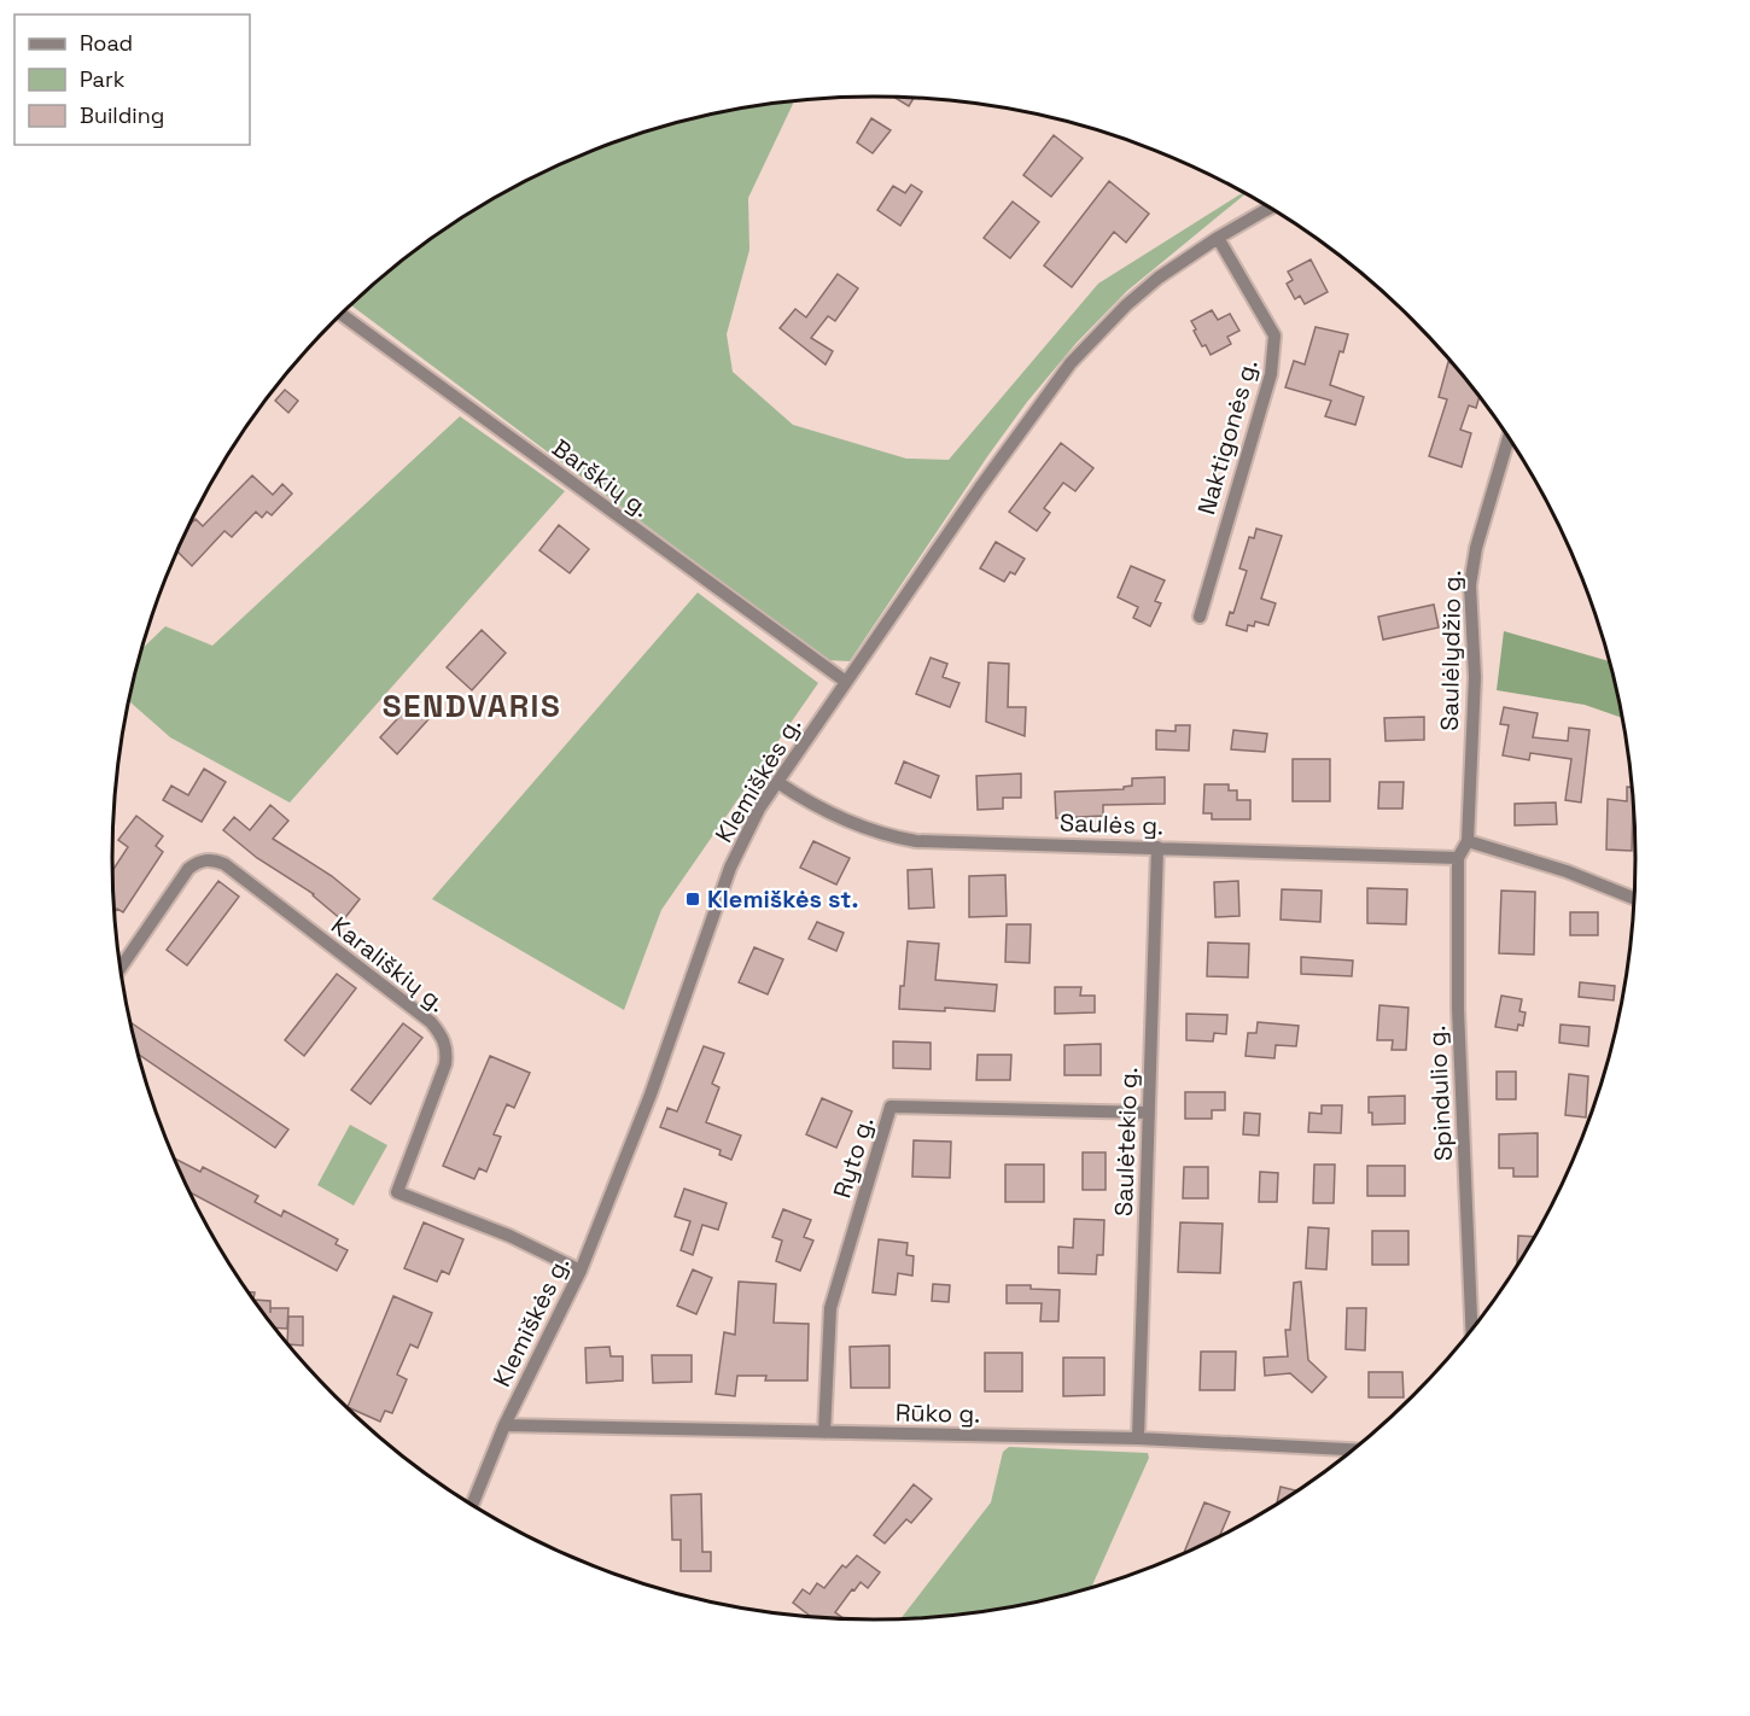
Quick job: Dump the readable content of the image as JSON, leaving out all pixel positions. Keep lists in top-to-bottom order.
{
  "streets": {
    "street": [
      "Naktigonės g.",
      "Barškių g.",
      "Saulėlydžio g.",
      "Klemiškės g.",
      "Saulės g.",
      "Karališkių g.",
      "Spindulio g.",
      "Saulėtekio g.",
      "Ryto g.",
      "Rūko g."
    ]
  },
  "crossings": [
    ["Naktigonės g.", "Klemiškės g."],
    ["Barškių g.", "Klemiškės g."],
    ["Saulėlydžio g.", "Spindulio g."],
    ["Klemiškės g.", "Saulės g."],
    ["Klemiškės g.", "Karališkių g."],
    ["Klemiškės g.", "Rūko g."],
    ["Saulės g.", "Spindulio g."],
    ["Saulės g.", "Saulėtekio g."],
    ["Saulėtekio g.", "Ryto g."],
    ["Saulėtekio g.", "Rūko g."],
    ["Ryto g.", "Rūko g."]
  ],
  "districts": ["SENDVARIS"],
  "places": {
    "transit": ["Klemiškės st."]
  },
  "legend": ["Road", "Park", "Building"]
}
